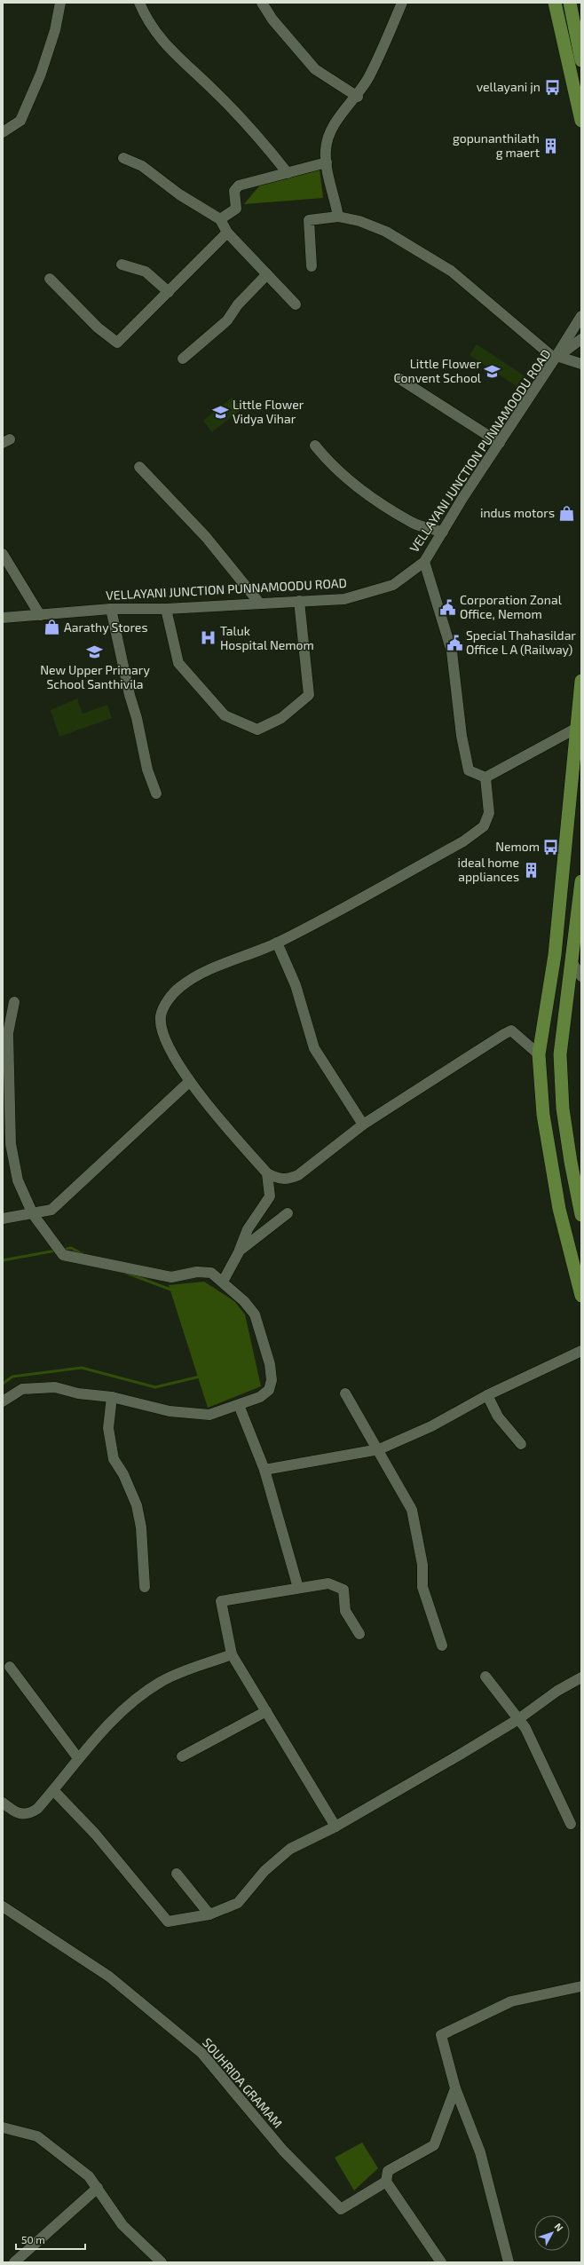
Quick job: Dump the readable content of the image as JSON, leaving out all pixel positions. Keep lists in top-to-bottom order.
{
  "streets": {
    "street": ["VELLAYANI JUNCTION PUNNAMOODU ROAD", "SOUHRIDA GRAMAM"]
  },
  "places": {
    "bus stop": ["vellayani jn", "Nemom"],
    "building": ["gopunanthilath g maert", "ideal home appliances"],
    "school or university": ["Little Flower Convent School", "Little Flower Vidya Vihar", "New Upper Primary School Santhivila"],
    "shop": ["indus motors", "Aarathy Stores"],
    "public building": ["Corporation Zonal Office, Nemom", "Special Thahasildar Office L A (Railway)"],
    "hospital": ["Taluk Hospital Nemom"]
  },
  "scale_bar": "50 m",
  "north": "top right"
}
